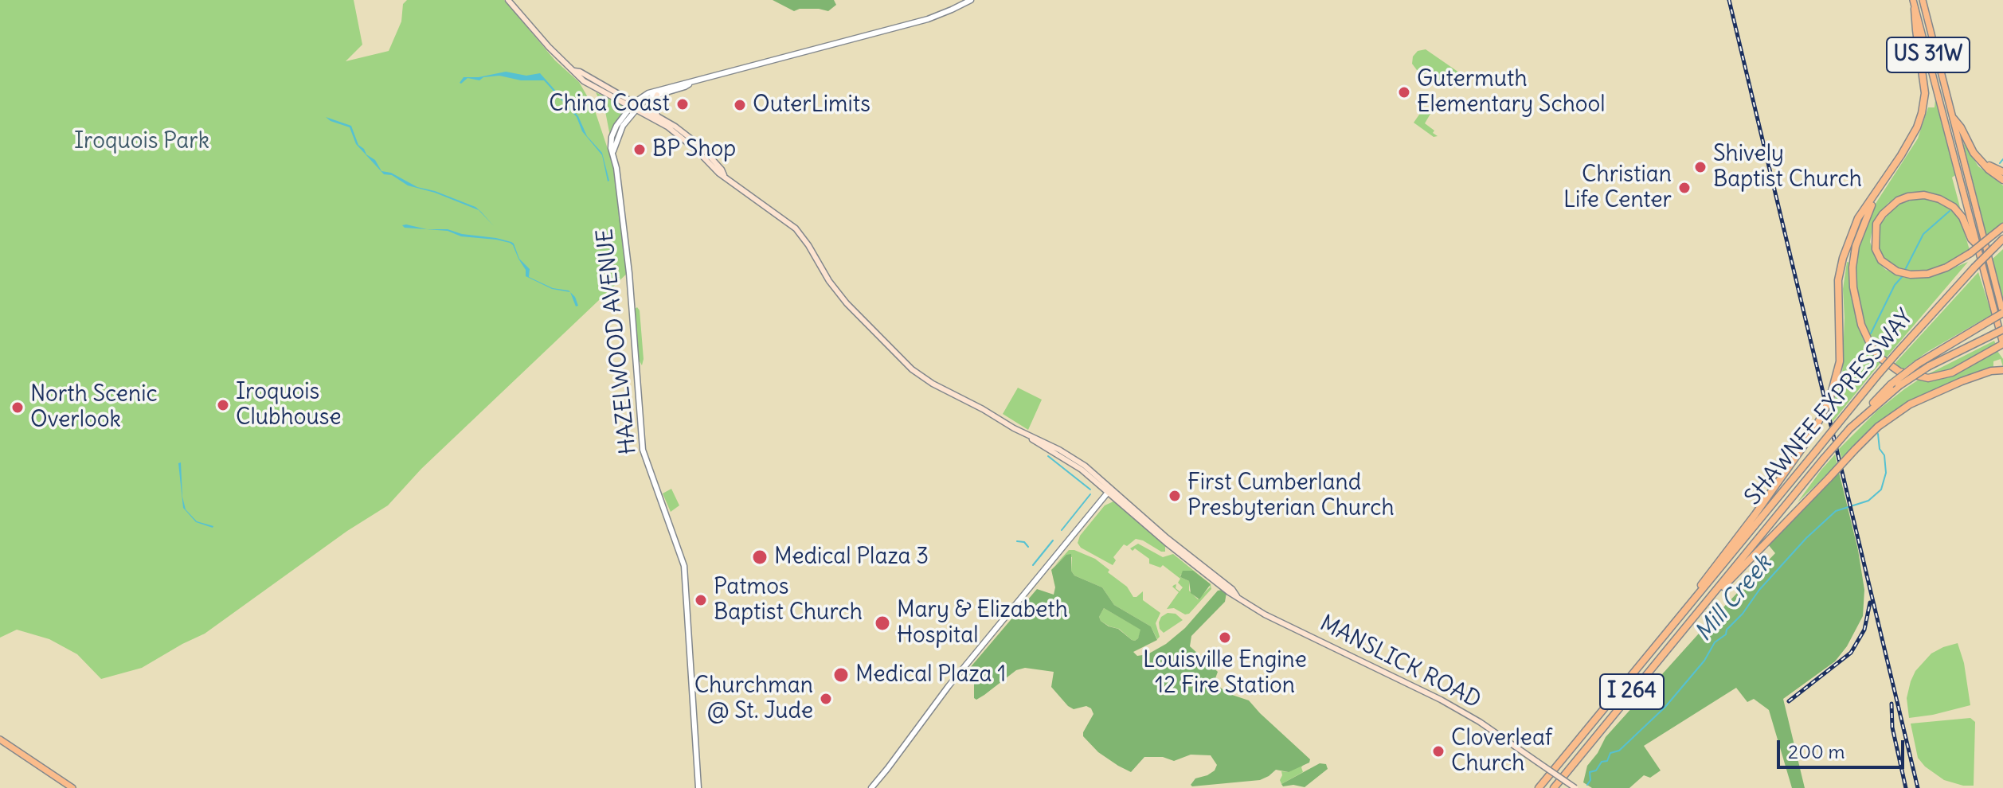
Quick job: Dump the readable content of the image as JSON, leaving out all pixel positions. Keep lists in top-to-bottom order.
{
  "streets": {
    "highway": ["SHAWNEE EXPRESSWAY", "I 264"],
    "main road": ["US 31W", "MANSLICK ROAD"],
    "street": ["HAZELWOOD AVENUE"]
  },
  "crossings": [
    ["HAZELWOOD AVENUE", "MANSLICK ROAD"],
    ["SHAWNEE EXPRESSWAY", "I 264"]
  ],
  "water": ["Mill Creek"],
  "parks": ["Iroquois Park"],
  "places": [
    "Gutermuth Elementary School",
    "China Coast",
    "OuterLimits",
    "BP Shop",
    "Shively Baptist Church",
    "Christian Life Center",
    "Iroquois Clubhouse",
    "North Scenic Overlook",
    "First Cumberland Presbyterian Church",
    "Medical Plaza 3",
    "Patmos Baptist Church",
    "Mary & Elizabeth Hospital",
    "Louisville Engine 12 Fire Station",
    "Medical Plaza 1",
    "Churchman @ St. Jude",
    "Cloverleaf Church"
  ],
  "scale_bar": "200 m"
}
